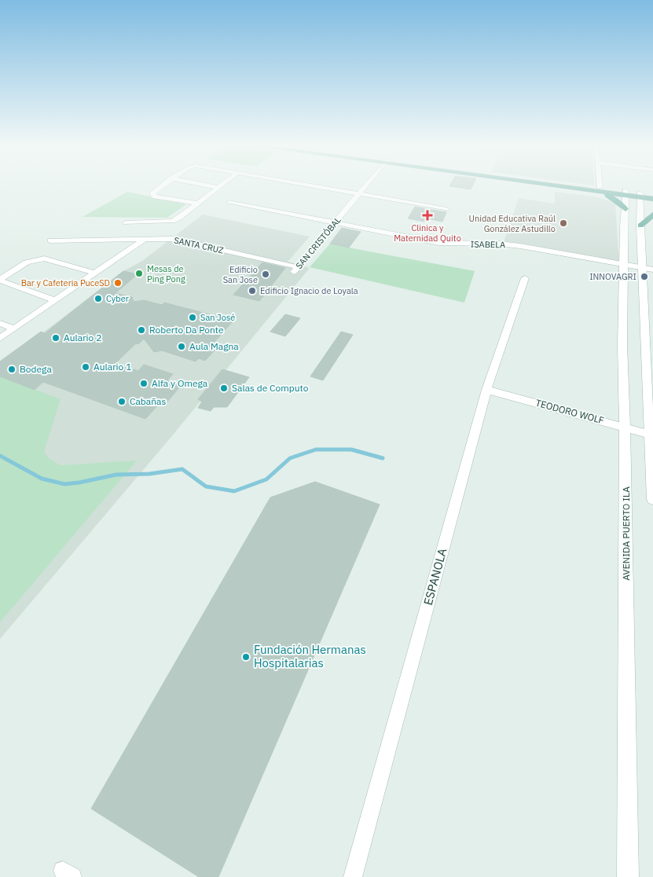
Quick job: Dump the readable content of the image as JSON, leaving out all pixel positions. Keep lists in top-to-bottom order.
{
  "streets": {
    "street": [
      "SAN CRISTÓBAL",
      "ISABELA",
      "SANTA CRUZ",
      "TEODORO WOLF",
      "AVENIDA PUERTO ILA",
      "ESPANOLA"
    ]
  },
  "crossings": [
    ["SAN CRISTÓBAL", "ISABELA"],
    ["SAN CRISTÓBAL", "SANTA CRUZ"],
    ["ISABELA", "AVENIDA PUERTO ILA"],
    ["TEODORO WOLF", "AVENIDA PUERTO ILA"],
    ["TEODORO WOLF", "ESPANOLA"]
  ],
  "places": {
    "health": ["Clinica y Maternidad Quito"],
    "other": [
      "Unidad Educativa Raúl González Astudillo",
      "Mesas de Ping Pong",
      "Edificio San Jose",
      "INNOVAGRI",
      "Bar y Cafeteria PuceSD",
      "Edificio Ignacio de Loyala",
      "Cyber",
      "San José",
      "Roberto Da Ponte",
      "Aulario 2",
      "Aula Magna",
      "Aulario 1",
      "Bodega",
      "Alfa y Omega",
      "Salas de Computo",
      "Cabañas",
      "Fundación Hermanas Hospitalarias"
    ]
  }
}
